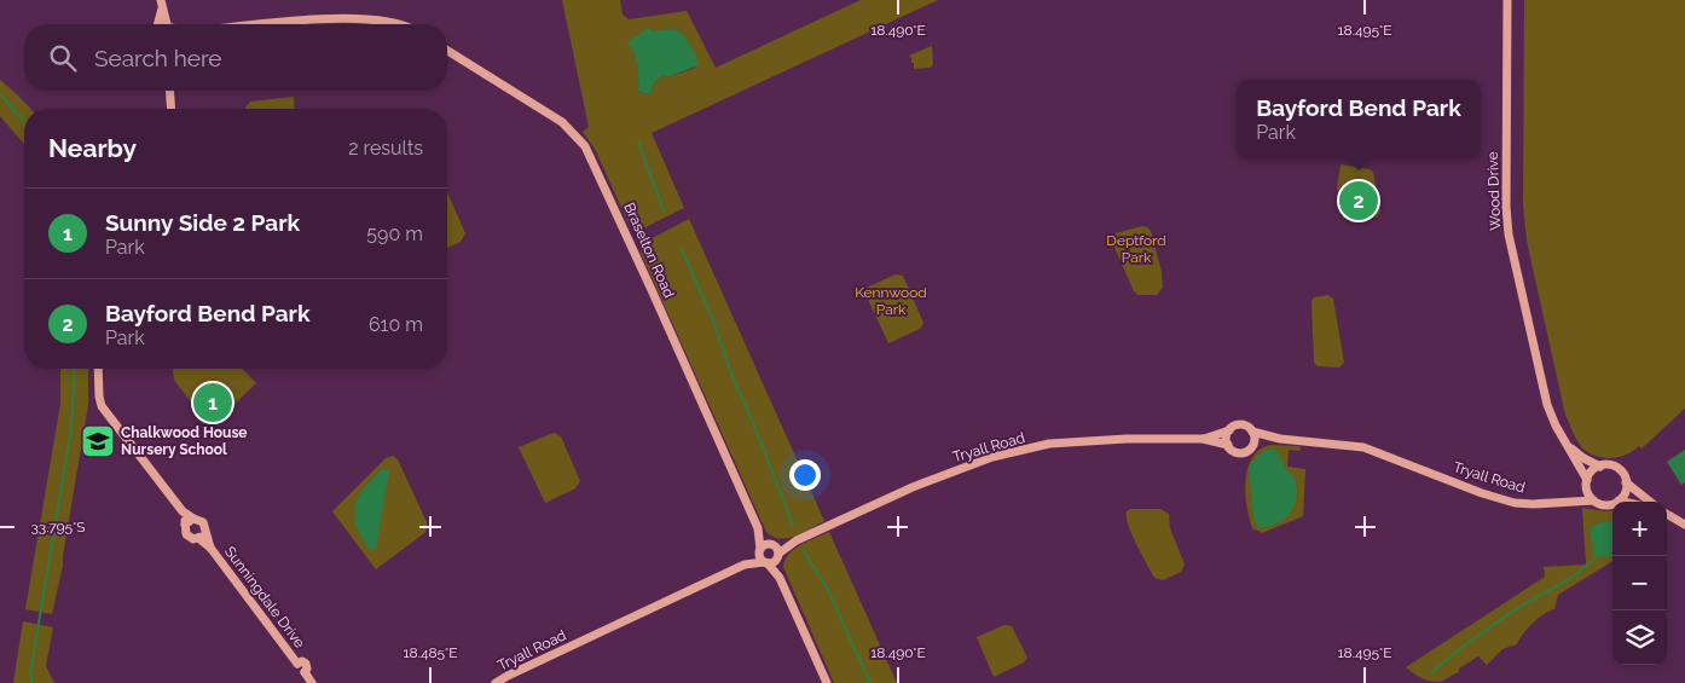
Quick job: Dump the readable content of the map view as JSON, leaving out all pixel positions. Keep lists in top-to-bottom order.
{
  "streets": {
    "street": [
      "Wood Drive",
      "Braselton Road",
      "Tryall Road",
      "Sunningdale Drive"
    ]
  },
  "crossings": [
    ["Wood Drive", "Tryall Road"],
    ["Braselton Road", "Tryall Road"]
  ],
  "parks": ["Deptford Park", "Kennwood Park"],
  "places": {
    "school or university": ["Chalkwood House Nursery School"]
  },
  "page": {
    "search": "Search here",
    "popup": ["Bayford Bend Park", "Park"],
    "heading": ["Nearby", "2 results"],
    "pins": ["2", "1"],
    "list": [
      {
        "mark": "1",
        "name": "Sunny Side 2 Park",
        "note": "Park",
        "value": "590 m"
      },
      {
        "mark": "2",
        "name": "Bayford Bend Park",
        "note": "Park",
        "value": "610 m"
      }
    ],
    "map_buttons": ["+", "−"]
  },
  "coordinates": [
    "18.490°E",
    "18.495°E",
    "33.795°S",
    "18.485°E"
  ]
}
